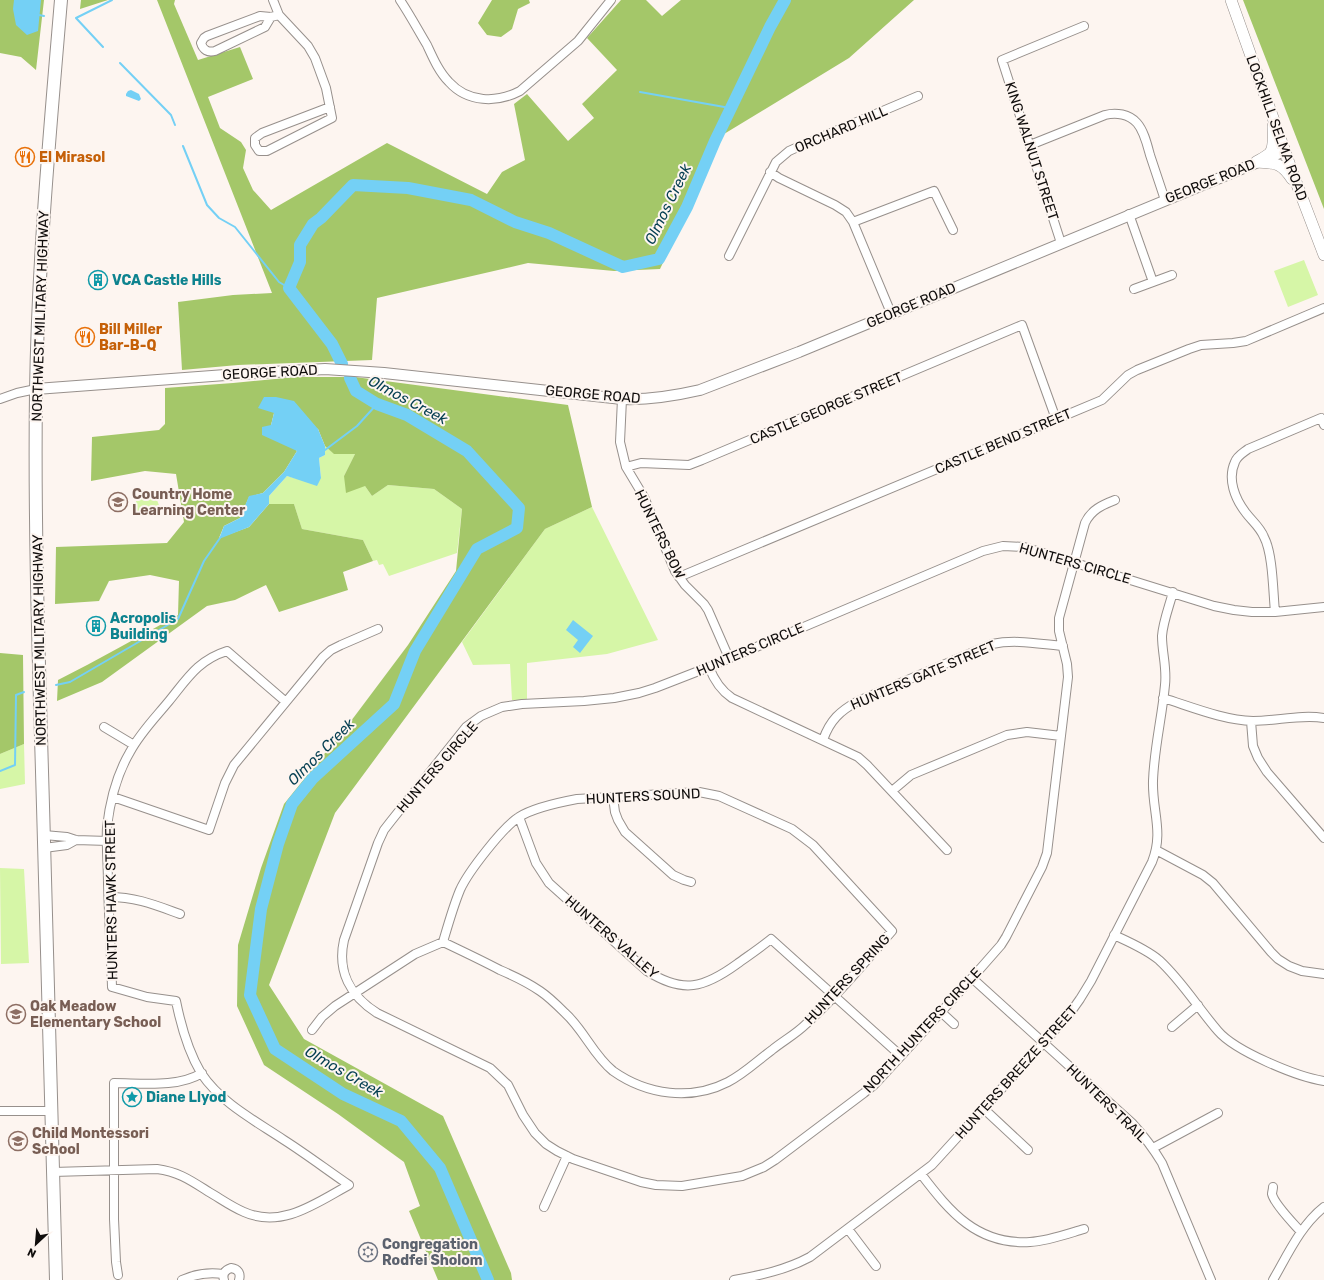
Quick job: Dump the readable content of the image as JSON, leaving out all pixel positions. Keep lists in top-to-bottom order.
{
  "streets": {
    "main road": ["LOCKHILL SELMA ROAD", "NORTHWEST MILITARY HIGHWAY"],
    "street": [
      "ORCHARD HILL",
      "KING WALNUT STREET",
      "GEORGE ROAD",
      "CASTLE GEORGE STREET",
      "CASTLE BEND STREET",
      "HUNTERS BOW",
      "HUNTERS CIRCLE",
      "HUNTERS GATE STREET",
      "HUNTERS SOUND",
      "HUNTERS HAWK STREET",
      "HUNTERS VALLEY",
      "HUNTERS SPRING",
      "NORTH HUNTERS CIRCLE",
      "HUNTERS BREEZE STREET",
      "HUNTERS TRAIL"
    ]
  },
  "crossings": [
    ["LOCKHILL SELMA ROAD", "GEORGE ROAD"],
    ["KING WALNUT STREET", "GEORGE ROAD"],
    ["GEORGE ROAD", "NORTHWEST MILITARY HIGHWAY"],
    ["GEORGE ROAD", "HUNTERS BOW"],
    ["CASTLE GEORGE STREET", "CASTLE BEND STREET"],
    ["CASTLE GEORGE STREET", "HUNTERS BOW"],
    ["CASTLE BEND STREET", "HUNTERS BOW"],
    ["HUNTERS BOW", "HUNTERS CIRCLE"],
    ["HUNTERS CIRCLE", "NORTH HUNTERS CIRCLE"],
    ["HUNTERS CIRCLE", "HUNTERS BREEZE STREET"],
    ["HUNTERS GATE STREET", "NORTH HUNTERS CIRCLE"],
    ["HUNTERS SOUND", "HUNTERS VALLEY"],
    ["HUNTERS SOUND", "HUNTERS SPRING"],
    ["HUNTERS VALLEY", "HUNTERS SPRING"],
    ["NORTH HUNTERS CIRCLE", "HUNTERS TRAIL"],
    ["HUNTERS BREEZE STREET", "HUNTERS TRAIL"]
  ],
  "water": ["Olmos Creek"],
  "places": {
    "restaurant": ["El Mirasol", "Bill Miller Bar-B-Q"],
    "building": ["VCA Castle Hills", "Acropolis Building"],
    "school or university": ["Country Home Learning Center", "Oak Meadow Elementary School", "Child Montessori School"],
    "place": ["Diane Llyod"],
    "synagogue": ["Congregation Rodfei Sholom"]
  },
  "north": "bottom left"
}
